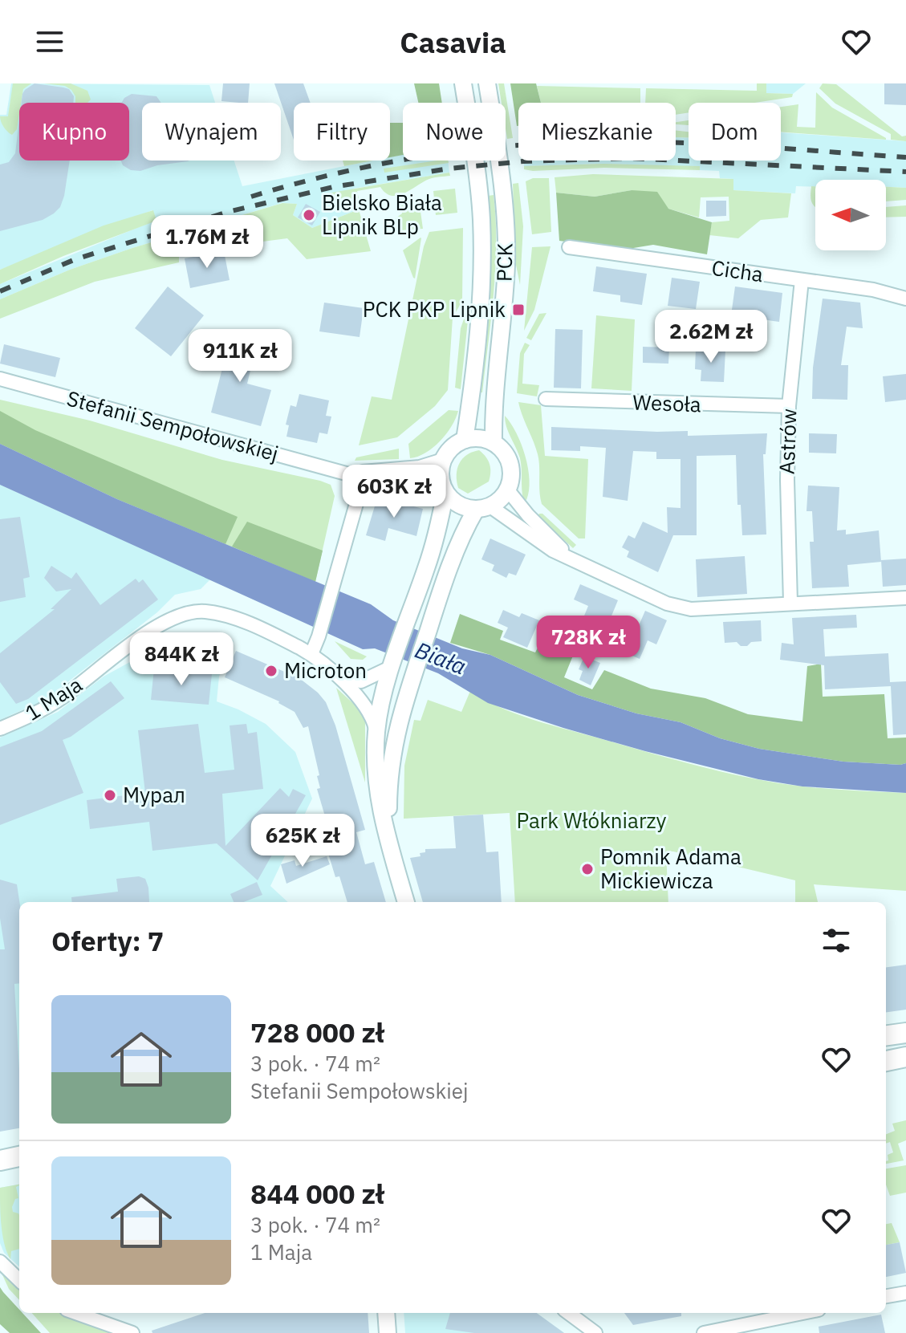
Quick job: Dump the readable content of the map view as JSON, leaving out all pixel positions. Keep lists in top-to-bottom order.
{
  "streets": {
    "street": [
      "PCK",
      "Cicha",
      "Wesoła",
      "Stefanii Sempołowskiej",
      "Astrów",
      "1 Maja"
    ]
  },
  "crossings": [
    ["PCK", "Stefanii Sempołowskiej"],
    ["PCK", "1 Maja"],
    ["Cicha", "Astrów"],
    ["Wesoła", "Astrów"],
    ["Stefanii Sempołowskiej", "1 Maja"]
  ],
  "water": ["Biała"],
  "parks": ["Park Włókniarzy"],
  "places": {
    "other": [
      "Bielsko Biała Lipnik BLp",
      "Microton",
      "Мурал",
      "Pomnik Adama Mickiewicza"
    ],
    "transit": ["PCK PKP Lipnik"]
  },
  "north": "left",
  "page": {
    "header": "Casavia",
    "chip": [
      "Kupno",
      "Wynajem",
      "Filtry",
      "Nowe",
      "Mieszkanie",
      "Dom"
    ],
    "price": [
      "1.76M zł",
      "2.62M zł",
      "911K zł",
      "603K zł",
      "728K zł",
      "844K zł",
      "625K zł"
    ],
    "heading": "Oferty: 7",
    "list": [
      {
        "name": "728 000 zł",
        "note": "3 pok. · 74 m² · Stefanii Sempołowskiej"
      },
      {
        "name": "844 000 zł",
        "note": "3 pok. · 74 m² · 1 Maja"
      }
    ]
  }
}
